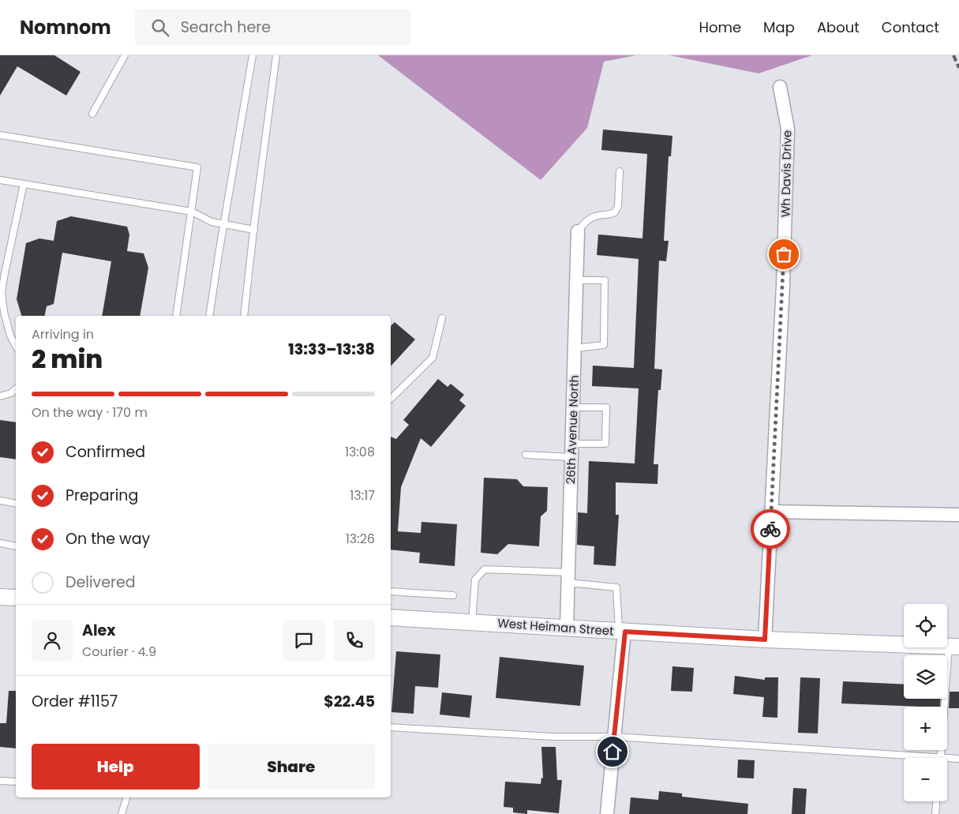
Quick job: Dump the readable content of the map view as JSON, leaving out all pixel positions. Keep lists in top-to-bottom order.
{
  "streets": {
    "street": ["Wh Davis Drive", "26th Avenue North", "West Heiman Street"]
  },
  "crossings": [
    ["Wh Davis Drive", "West Heiman Street"],
    ["26th Avenue North", "West Heiman Street"]
  ],
  "page": {
    "header": "Nomnom",
    "search": "Search here",
    "nav": [
      "Home",
      "Map",
      "About",
      "Contact"
    ],
    "heading": ["2 min", "Arriving in", "13:33–13:38"],
    "panel": [
      "Alex",
      "Courier · 4.9",
      "Order #1157",
      "$22.45"
    ],
    "bar": "On the way · 170 m",
    "list": [
      ["Confirmed", "13:08"],
      ["Preparing", "13:17"],
      ["On the way", "13:26"],
      "Delivered"
    ],
    "map_buttons": ["+", "−"],
    "buttons": ["Help", "Share"]
  }
}
